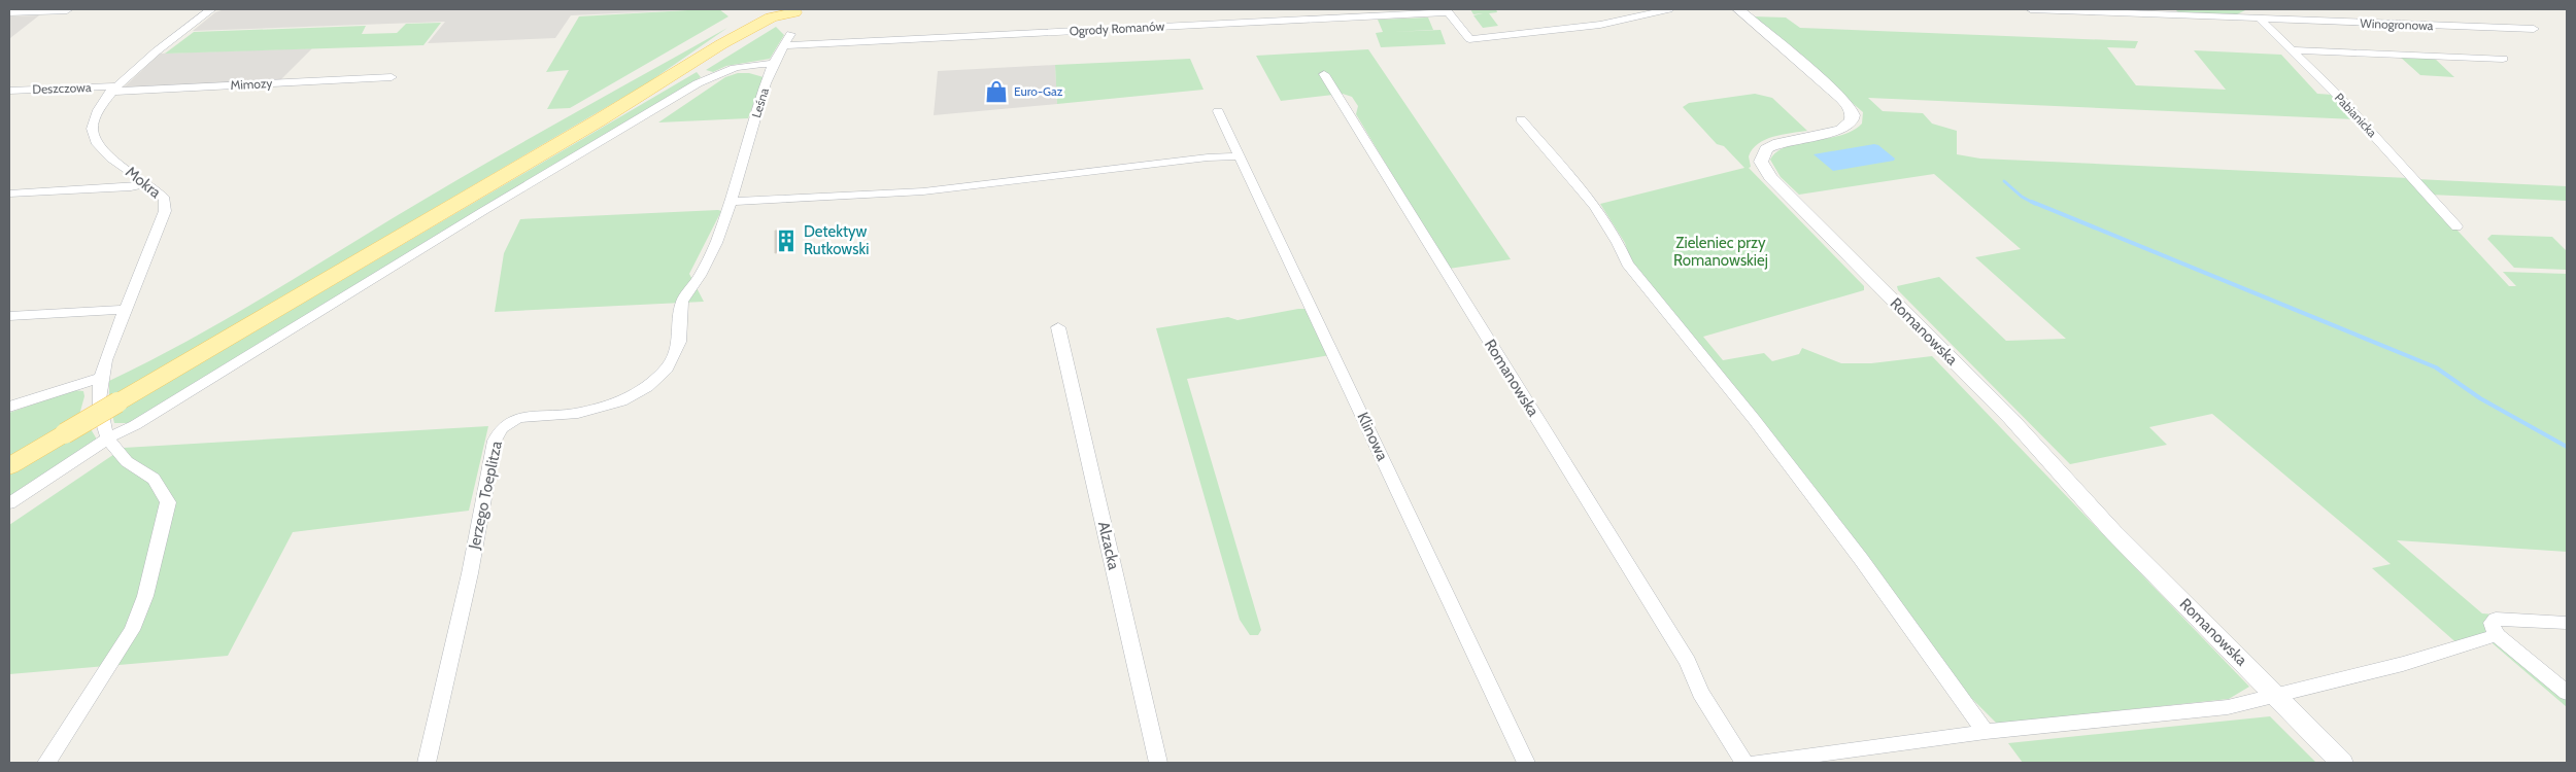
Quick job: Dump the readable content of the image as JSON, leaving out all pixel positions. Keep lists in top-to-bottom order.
{
  "streets": {
    "street": [
      "Winogronowa",
      "Ogrody Romanów",
      "Mimozy",
      "Deszczowa",
      "Leśna",
      "Pabianicka",
      "Mokra",
      "Romanowska",
      "Klinowa",
      "Jerzego Toeplitza",
      "Alzacka"
    ]
  },
  "crossings": [
    ["Winogronowa", "Pabianicka"],
    ["Ogrody Romanów", "Leśna"],
    ["Mimozy", "Deszczowa"],
    ["Mimozy", "Mokra"],
    ["Deszczowa", "Mokra"],
    ["Leśna", "Jerzego Toeplitza"]
  ],
  "parks": ["Zieleniec przy Romanowskiej"],
  "places": {
    "shop": ["Euro-Gaz"],
    "building": ["Detektyw Rutkowski"]
  }
}
